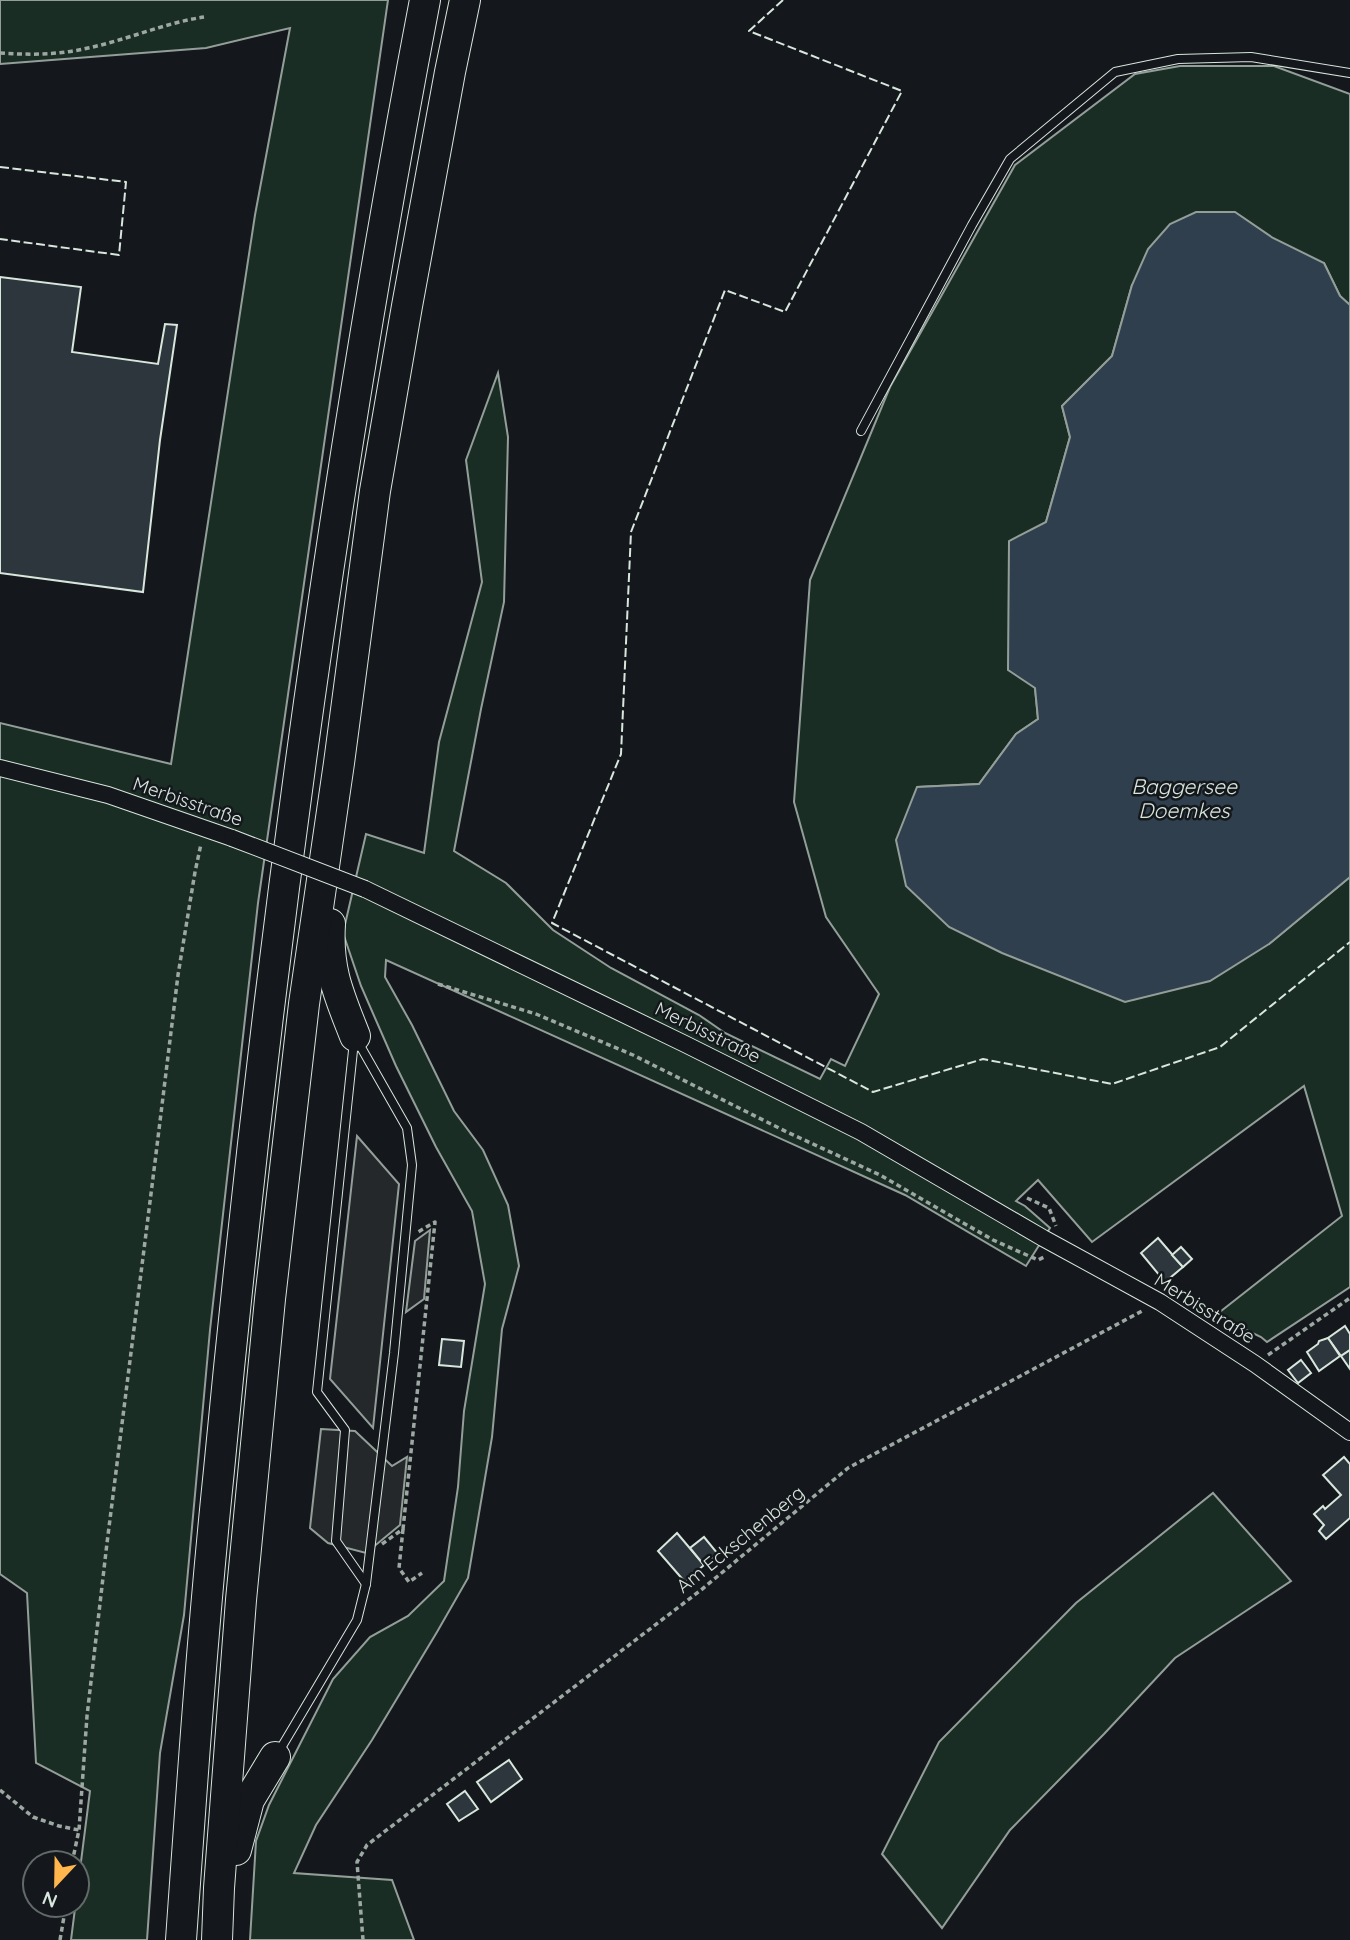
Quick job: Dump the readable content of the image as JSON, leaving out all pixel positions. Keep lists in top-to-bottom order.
{
  "streets": {
    "street": ["Merbisstraße"],
    "path": ["Am Eckschenberg"]
  },
  "crossings": [
    ["Merbisstraße", "Am Eckschenberg"]
  ],
  "water": ["Baggersee Doemkes"],
  "north": "bottom"
}
